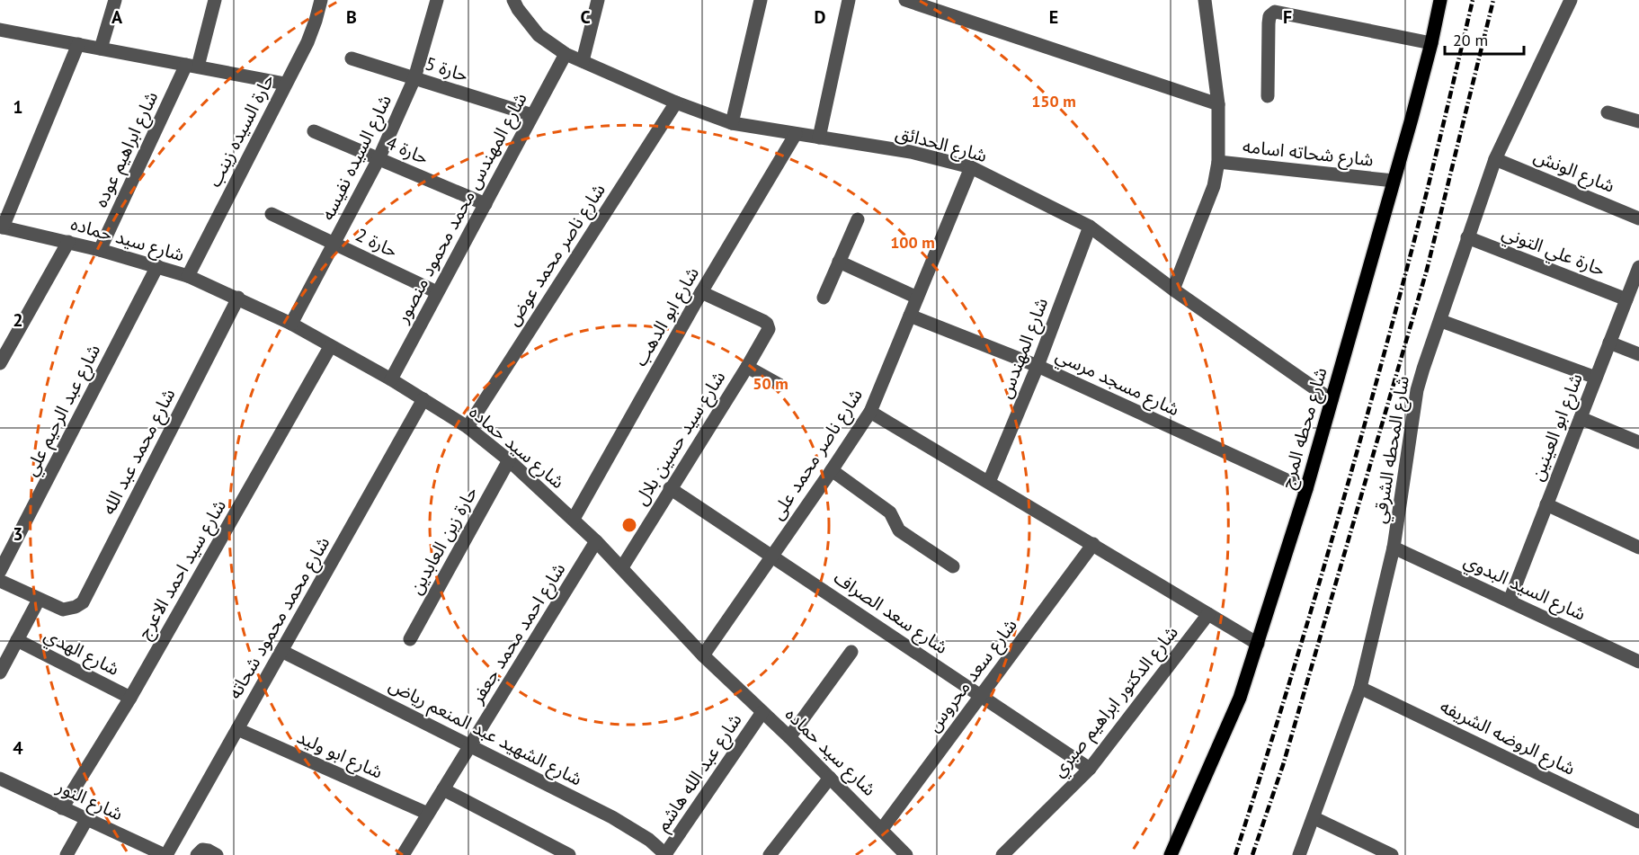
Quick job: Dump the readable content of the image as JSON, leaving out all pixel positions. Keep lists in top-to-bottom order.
{
  "streets": {
    "main road": ["شارع محطه المرج"],
    "street": [
      "حارة 5",
      "حارة السيده زينب",
      "شارع الحدائق",
      "شارع ابراهيم عوده",
      "حارة 4",
      "شارع شحاته اسامه",
      "شارع السيده نفيسه",
      "شارع الونش",
      "شارع المهندس محمد محمود منصور",
      "شارع سيد حماده",
      "حارة 2",
      "حارة علي التوني",
      "شارع ناصر محمد عوض",
      "شارع ابو الدهب",
      "شارع المهندس",
      "شارع مسجد مرسي",
      "شارع عبد الرحيم علي",
      "شارع ابو العينين",
      "شارع سيد حسين بلال",
      "شارع المحطه الشرقي",
      "شارع محمد عبد الله",
      "شارع ناصر محمد على",
      "حارة زين العابدين",
      "شارع سيد احمد الاعرج",
      "شارع السيد البدوي",
      "شارع سعد الصراف",
      "شارع محمد محمود شحاته",
      "شارع احمد محمد جعفر",
      "شارع الهدي",
      "شارع سعد محروس",
      "شارع الدكتور ابراهيم صبري",
      "شارع الشهيد عبد المنعم رياض",
      "شارع الروضه الشريفه",
      "شارع ابو وليد",
      "شارع عبد الله هاشم",
      "شارع النور"
    ]
  },
  "crossings": [
    ["حارة 5", "شارع السيده نفيسه"],
    ["حارة 5", "شارع المهندس محمد محمود منصور"],
    ["حارة السيده زينب", "شارع سيد حماده"],
    ["شارع الحدائق", "شارع المهندس محمد محمود منصور"],
    ["شارع الحدائق", "شارع ناصر محمد عوض"],
    ["شارع الحدائق", "شارع ابو الدهب"],
    ["شارع الحدائق", "شارع المهندس"],
    ["شارع الحدائق", "شارع محطه المرج"],
    ["شارع الحدائق", "شارع ناصر محمد على"],
    ["شارع ابراهيم عوده", "شارع سيد حماده"],
    ["حارة 4", "شارع السيده نفيسه"],
    ["حارة 4", "شارع المهندس محمد محمود منصور"],
    ["شارع شحاته اسامه", "شارع محطه المرج"],
    ["شارع السيده نفيسه", "شارع سيد حماده"],
    ["شارع السيده نفيسه", "حارة 2"],
    ["شارع الونش", "شارع المحطه الشرقي"],
    ["شارع المهندس محمد محمود منصور", "شارع سيد حماده"],
    ["شارع المهندس محمد محمود منصور", "حارة 2"],
    ["شارع سيد حماده", "شارع ناصر محمد عوض"],
    ["شارع سيد حماده", "شارع ابو الدهب"],
    ["شارع سيد حماده", "شارع عبد الرحيم علي"],
    ["شارع سيد حماده", "شارع سيد حسين بلال"],
    ["شارع سيد حماده", "شارع محمد عبد الله"],
    ["شارع سيد حماده", "شارع ناصر محمد على"],
    ["شارع سيد حماده", "حارة زين العابدين"],
    ["شارع سيد حماده", "شارع سيد احمد الاعرج"],
    ["شارع سيد حماده", "شارع محمد محمود شحاته"],
    ["شارع سيد حماده", "شارع احمد محمد جعفر"],
    ["شارع سيد حماده", "شارع سعد محروس"],
    ["شارع سيد حماده", "شارع عبد الله هاشم"],
    ["حارة علي التوني", "شارع ابو العينين"],
    ["حارة علي التوني", "شارع المحطه الشرقي"],
    ["شارع ابو الدهب", "شارع سيد حسين بلال"],
    ["شارع المهندس", "شارع مسجد مرسي"],
    ["شارع مسجد مرسي", "شارع محطه المرج"],
    ["شارع مسجد مرسي", "شارع ناصر محمد على"],
    ["شارع ابو العينين", "شارع السيد البدوي"],
    ["شارع سيد حسين بلال", "شارع سعد الصراف"],
    ["شارع المحطه الشرقي", "شارع السيد البدوي"],
    ["شارع المحطه الشرقي", "شارع الروضه الشريفه"],
    ["شارع ناصر محمد على", "شارع سعد الصراف"],
    ["شارع سيد احمد الاعرج", "شارع الهدي"],
    ["شارع سيد احمد الاعرج", "شارع النور"],
    ["شارع سعد الصراف", "شارع سعد محروس"],
    ["شارع سعد الصراف", "شارع الدكتور ابراهيم صبري"],
    ["شارع محمد محمود شحاته", "شارع الشهيد عبد المنعم رياض"],
    ["شارع محمد محمود شحاته", "شارع ابو وليد"],
    ["شارع محمد محمود شحاته", "شارع النور"],
    ["شارع احمد محمد جعفر", "شارع الشهيد عبد المنعم رياض"],
    ["شارع احمد محمد جعفر", "شارع ابو وليد"],
    ["شارع الشهيد عبد المنعم رياض", "شارع عبد الله هاشم"]
  ],
  "scale_bar": "20 m",
  "grid": {
    "columns": [
      "A",
      "B",
      "C",
      "D",
      "E",
      "F"
    ],
    "rows": [
      "1",
      "2",
      "3",
      "4"
    ]
  },
  "rings": ["150 m", "100 m", "50 m"]
}
